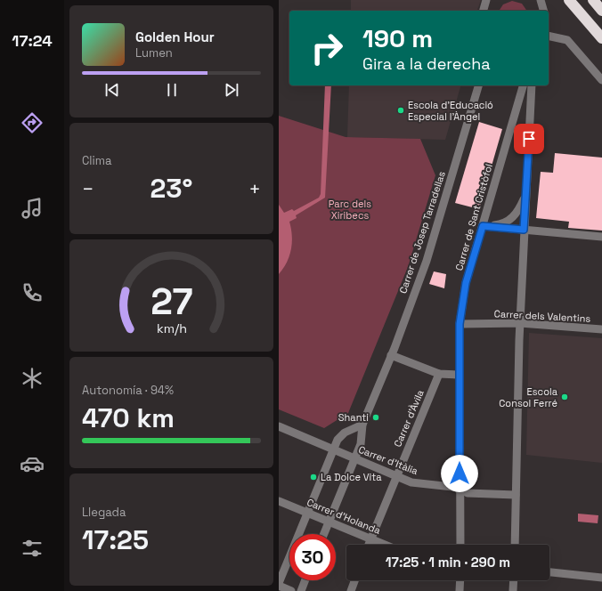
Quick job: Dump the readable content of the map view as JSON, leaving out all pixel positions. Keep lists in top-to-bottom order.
{
  "streets": {
    "street": [
      "Carrer de Sant Cristòfol",
      "Carrer de Josep Tarradellas",
      "Carrer dels Valentins",
      "Carrer d'Àvila",
      "Carrer d'Itàlia",
      "Carrer d'Holanda"
    ]
  },
  "crossings": [
    ["Carrer de Sant Cristòfol", "Carrer dels Valentins"],
    ["Carrer de Sant Cristòfol", "Carrer d'Itàlia"],
    ["Carrer de Josep Tarradellas", "Carrer d'Itàlia"],
    ["Carrer de Josep Tarradellas", "Carrer d'Holanda"],
    ["Carrer d'Àvila", "Carrer d'Itàlia"],
    ["Carrer d'Àvila", "Carrer d'Holanda"]
  ],
  "parks": ["Parc dels Xiribecs"],
  "places": [
    "Escola d'Educació Especial l'Àngel",
    "Escola Consol Ferré",
    "Shanti",
    "La Dolce Vita"
  ],
  "page": {
    "tabs": "17:24",
    "turn": ["190 m", "Gira a la derecha"],
    "song": ["Golden Hour", "Lumen"],
    "tile": [
      "Clima",
      ["Autonomía · 94%", "470 km"],
      ["Llegada", "17:25"]
    ],
    "heat": ["−", "23°", "+"],
    "limit": "30",
    "trip": "17:25 · 1 min · 290 m",
    "gauge": ["27", "km/h"]
  }
}
